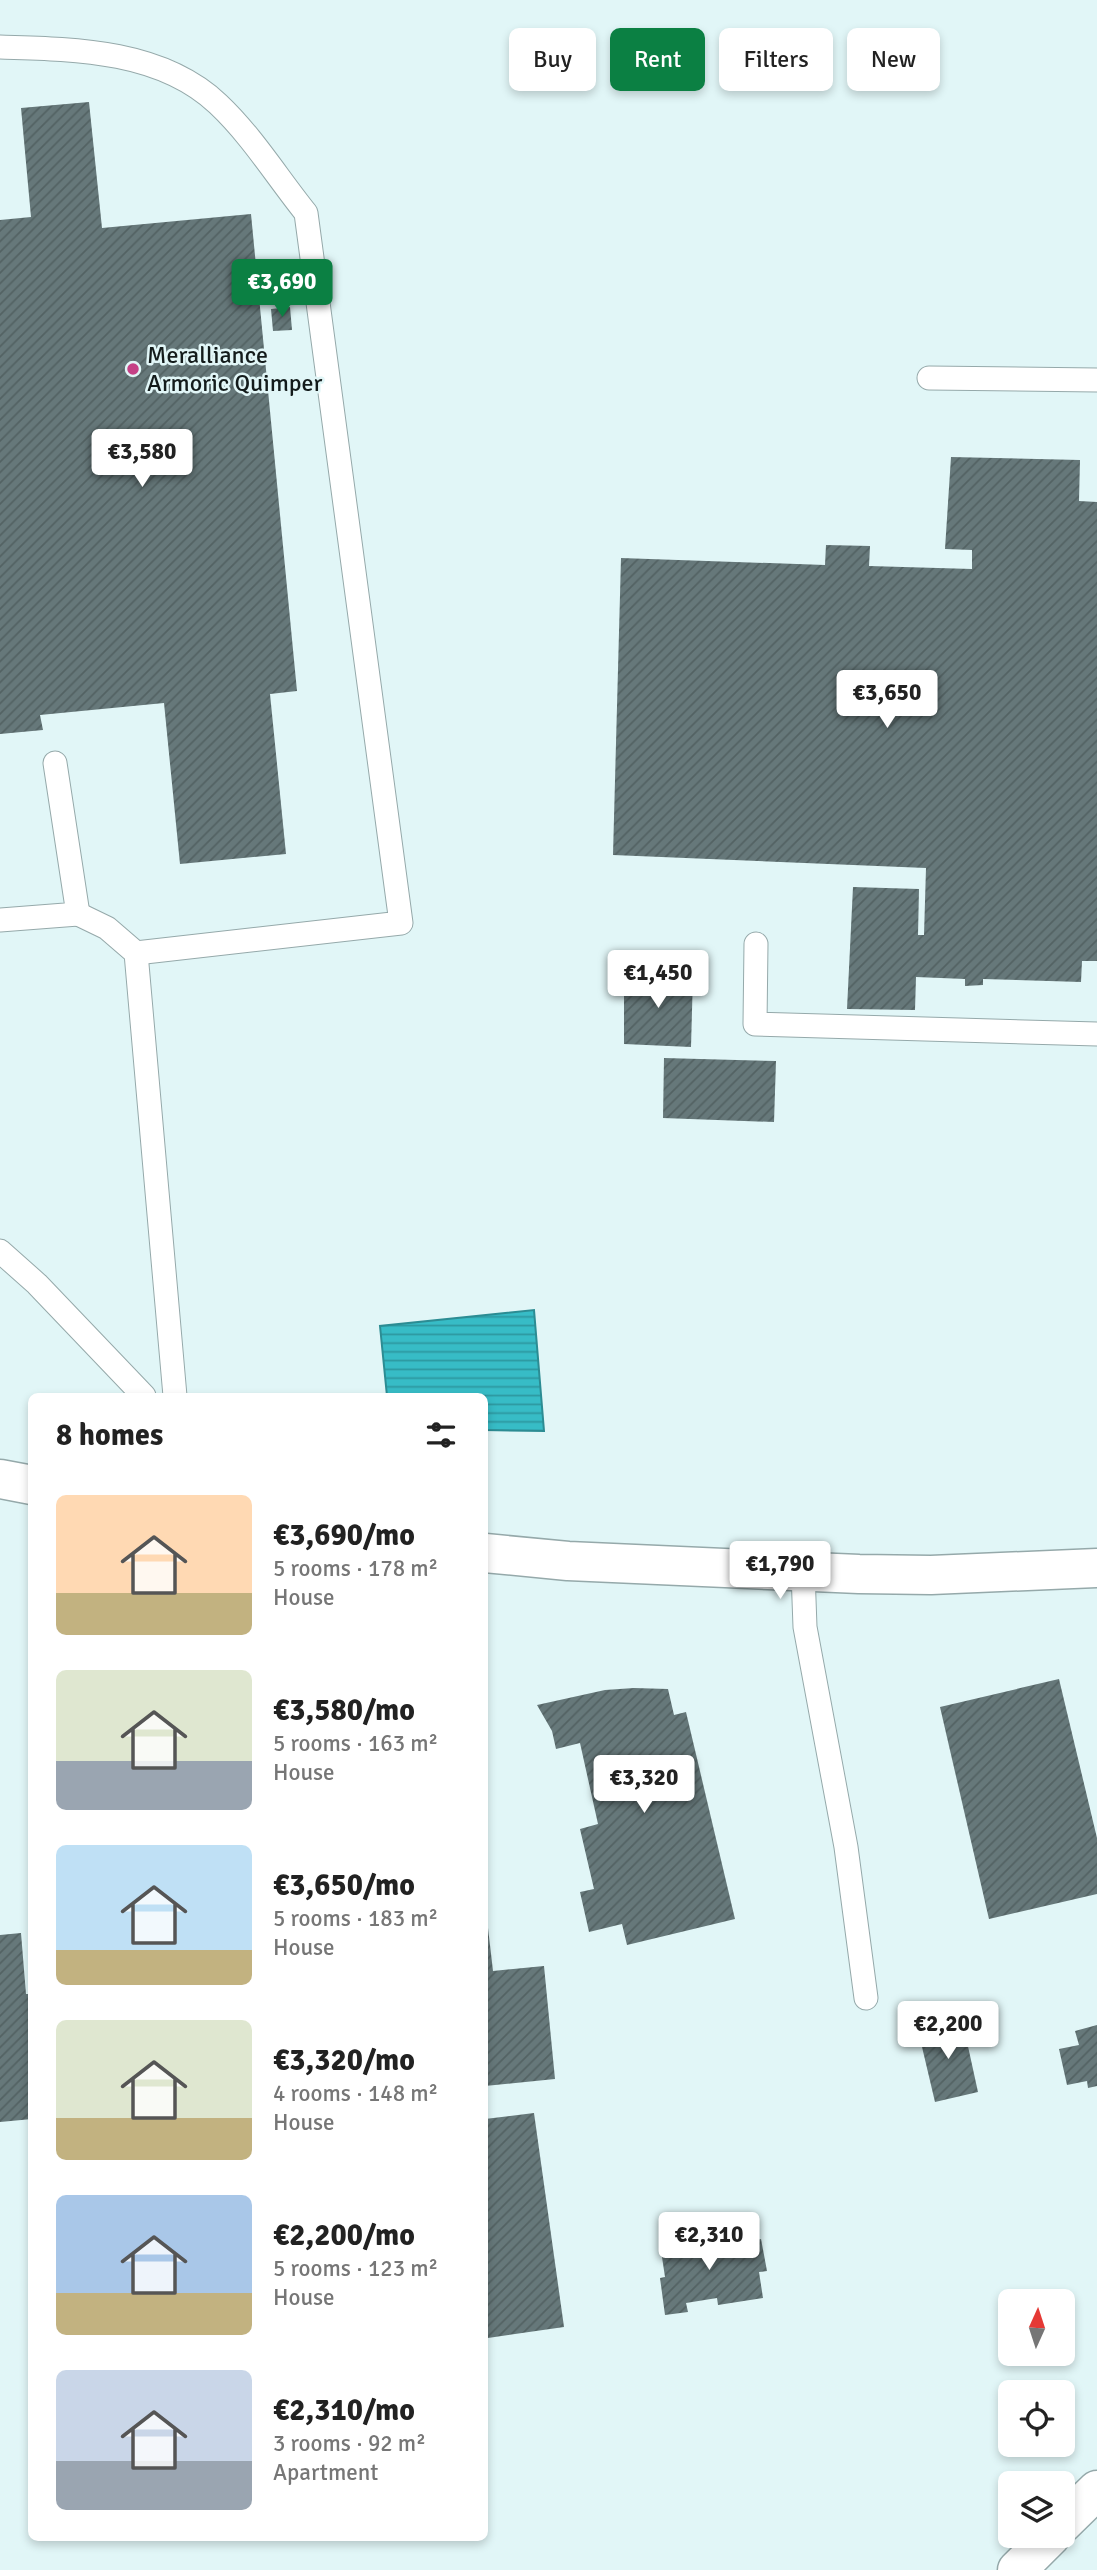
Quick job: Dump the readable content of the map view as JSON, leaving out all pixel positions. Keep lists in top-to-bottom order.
{
  "places": ["Meralliance Armoric Quimper"],
  "north": "top",
  "page": {
    "chip": [
      "Buy",
      "Rent",
      "Filters",
      "New"
    ],
    "price": [
      "€3,690",
      "€3,580",
      "€3,650",
      "€1,450",
      "€1,790",
      "€3,320",
      "€2,200",
      "€2,310"
    ],
    "heading": "8 homes",
    "list": [
      {
        "name": "€3,690/mo",
        "note": "5 rooms · 178 m² · House"
      },
      {
        "name": "€3,580/mo",
        "note": "5 rooms · 163 m² · House"
      },
      {
        "name": "€3,650/mo",
        "note": "5 rooms · 183 m² · House"
      },
      {
        "name": "€3,320/mo",
        "note": "4 rooms · 148 m² · House"
      },
      {
        "name": "€2,200/mo",
        "note": "5 rooms · 123 m² · House"
      },
      {
        "name": "€2,310/mo",
        "note": "3 rooms · 92 m² · Apartment"
      }
    ]
  }
}
